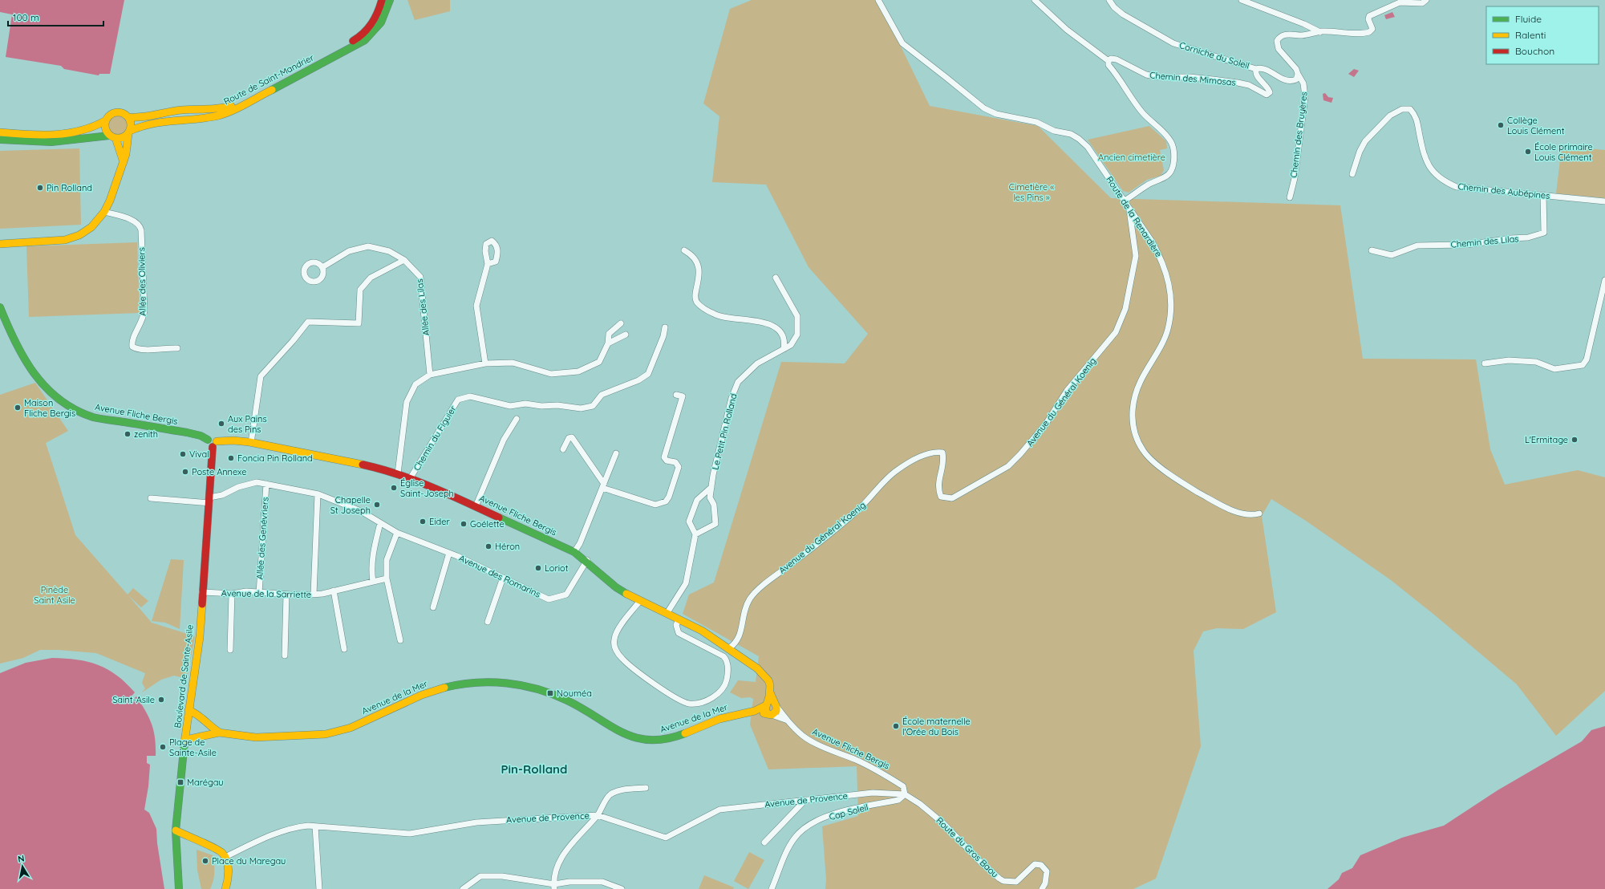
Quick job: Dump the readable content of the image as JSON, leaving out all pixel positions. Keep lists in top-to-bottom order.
{
  "streets": {
    "street": [
      "Corniche du Soleil",
      "Chemin des Mimosas",
      "Route de Saint-Mandrier",
      "Chemin des Bruyères",
      "Chemin des Aubépines",
      "Route de la Renardière",
      "Chemin des Lilas",
      "Allée des Oliviers",
      "Allée des Lilas",
      "Avenue du Général Koenig",
      "Avenue Fliche Bergis",
      "Le Petit Pin Rolland",
      "Chemin du Figuier",
      "Allée des Genévriers",
      "Avenue des Romarins",
      "Avenue de la Sarriette",
      "Boulevard de Sainte-Asile",
      "Avenue de la Mer",
      "Avenue de Provence",
      "Cap Soleil",
      "Route du Gros Baou"
    ]
  },
  "crossings": [
    ["Corniche du Soleil", "Chemin des Mimosas"],
    ["Chemin des Aubépines", "Chemin des Lilas"],
    ["Route de la Renardière", "Avenue du Général Koenig"],
    ["Avenue du Général Koenig", "Avenue Fliche Bergis"],
    ["Avenue Fliche Bergis", "Chemin du Figuier"],
    ["Avenue Fliche Bergis", "Avenue des Romarins"],
    ["Avenue Fliche Bergis", "Boulevard de Sainte-Asile"],
    ["Avenue Fliche Bergis", "Avenue de la Mer"],
    ["Avenue Fliche Bergis", "Avenue de Provence"],
    ["Avenue Fliche Bergis", "Cap Soleil"],
    ["Avenue Fliche Bergis", "Route du Gros Baou"],
    ["Allée des Genévriers", "Avenue des Romarins"],
    ["Allée des Genévriers", "Avenue de la Sarriette"],
    ["Avenue des Romarins", "Boulevard de Sainte-Asile"],
    ["Avenue de la Sarriette", "Boulevard de Sainte-Asile"],
    ["Boulevard de Sainte-Asile", "Avenue de la Mer"],
    ["Avenue de Provence", "Cap Soleil"],
    ["Avenue de Provence", "Route du Gros Baou"],
    ["Cap Soleil", "Route du Gros Baou"]
  ],
  "districts": ["Pin-Rolland"],
  "parks": ["Ancien cimetière", "Cimetière « les Pins »", "Pinède Saint Asile"],
  "places": {
    "other": [
      "Collège Louis Clément",
      "École primaire Louis Clément",
      "Pin Rolland",
      "Maison Fliche Bergis",
      "Aux Pains des Pins",
      "zenith",
      "L'Ermitage",
      "Vival",
      "Foncia Pin Rolland",
      "Poste Annexe",
      "Église Saint-Joseph",
      "Chapelle St Joseph",
      "Eider",
      "Goélette",
      "Héron",
      "Loriot",
      "Saint-Asile",
      "École maternelle l'Orée du Bois",
      "Plage de Sainte-Asile",
      "Place du Maregau"
    ],
    "transit": ["Nouméa", "Marégau"]
  },
  "legend": ["Fluide", "Ralenti", "Bouchon"],
  "scale_bar": "100 m",
  "north": "top"
}
